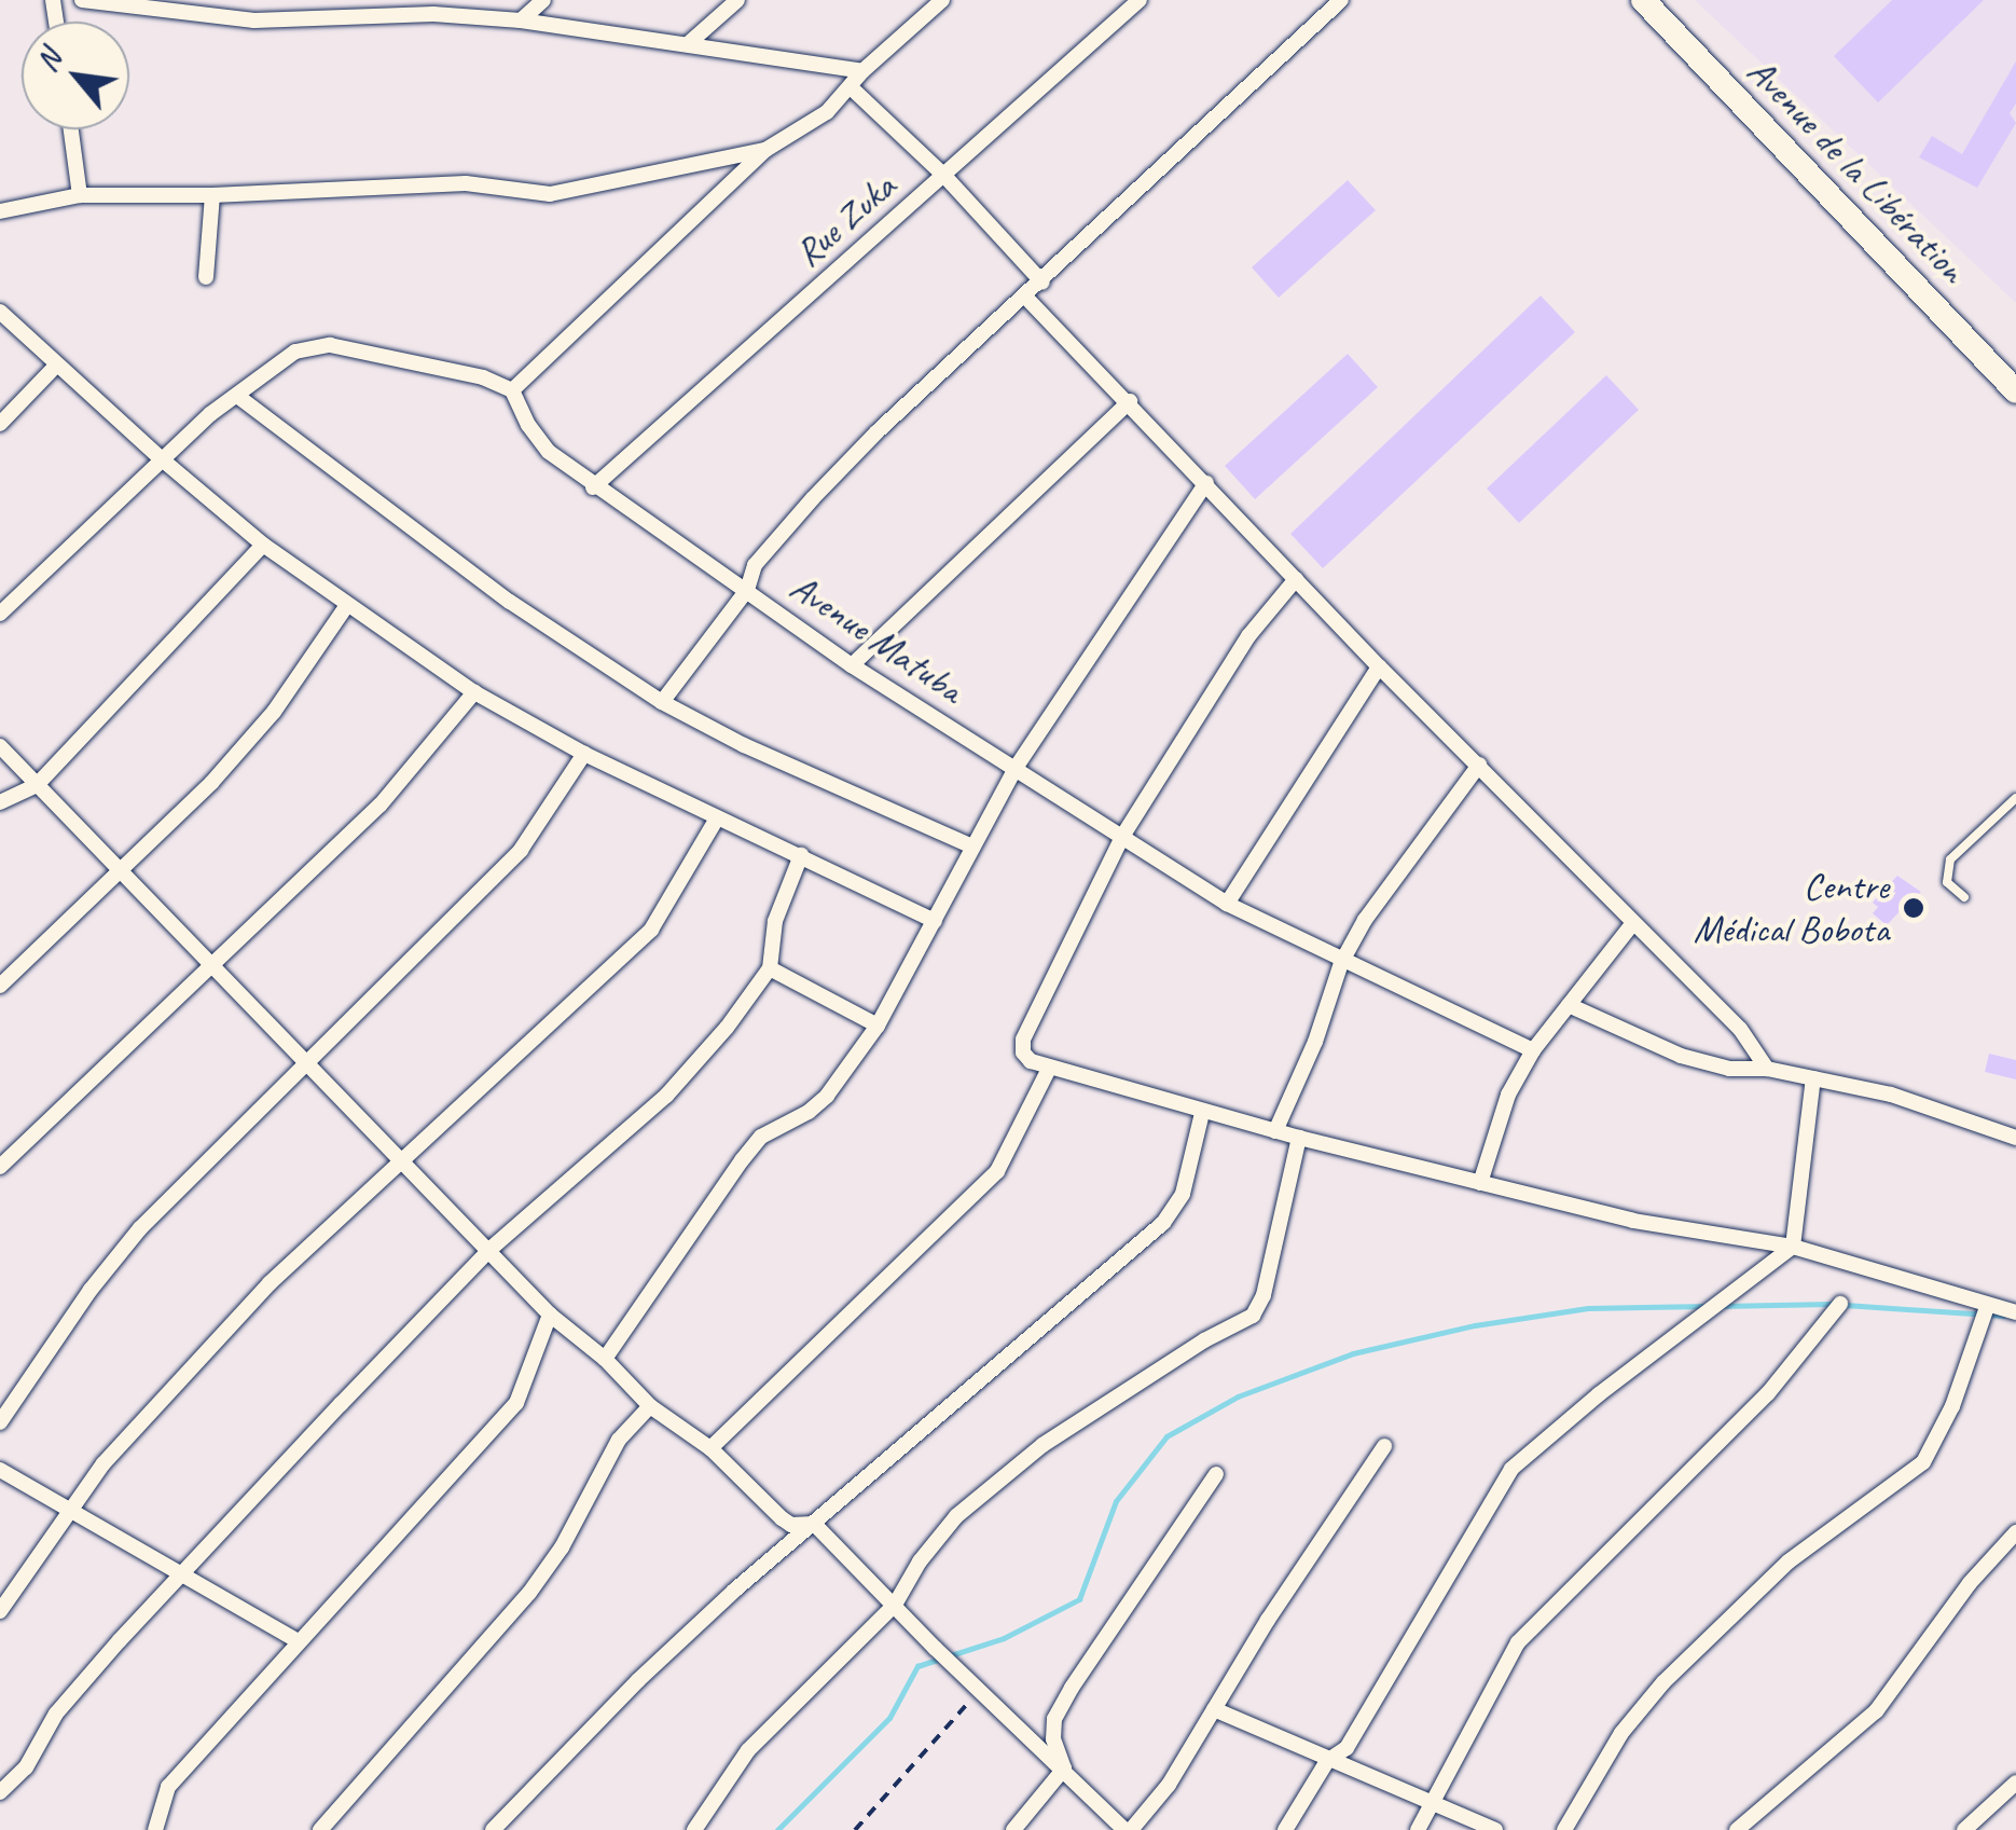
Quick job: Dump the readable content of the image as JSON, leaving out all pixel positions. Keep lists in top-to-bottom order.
{
  "streets": {
    "highway": ["Avenue de la Libération"],
    "street": ["Rue Zuka", "Avenue Matuba"]
  },
  "crossings": [
    ["Rue Zuka", "Avenue Matuba"]
  ],
  "places": ["Centre Médical Bobota"],
  "north": "top left"
}
